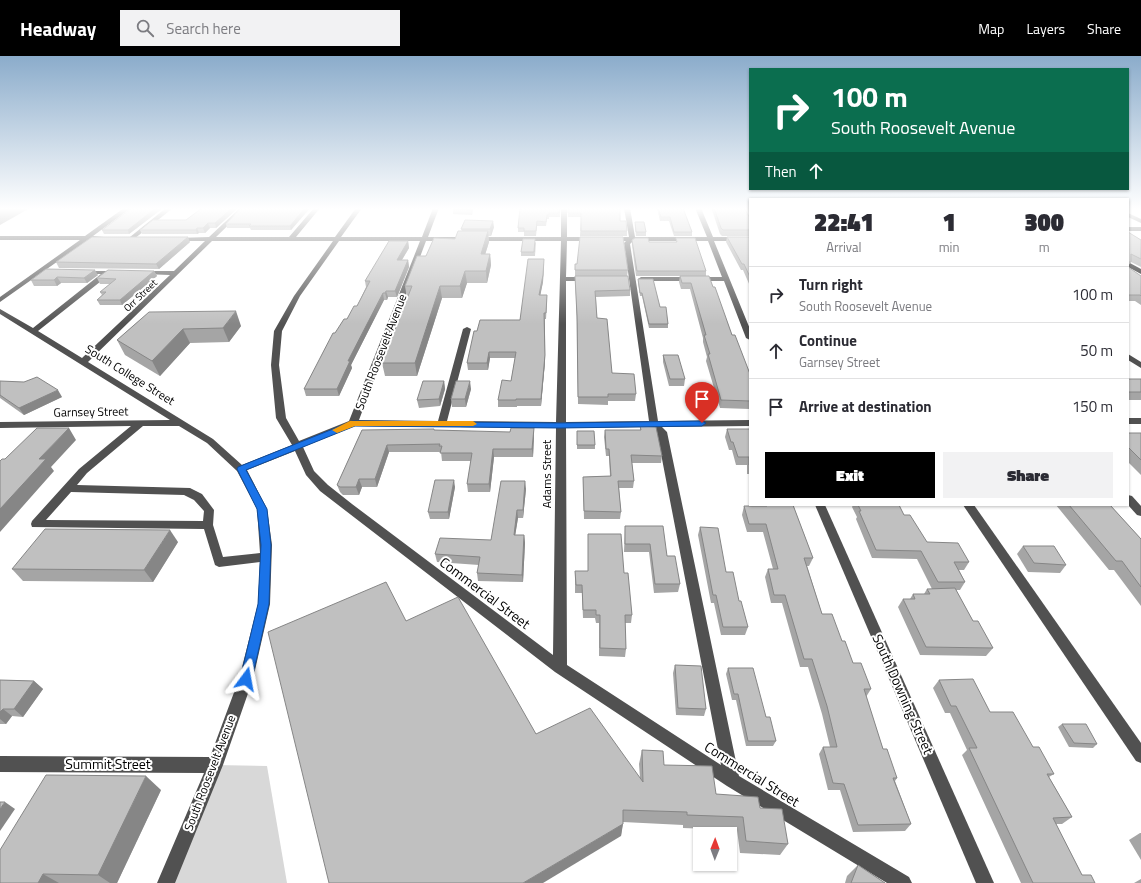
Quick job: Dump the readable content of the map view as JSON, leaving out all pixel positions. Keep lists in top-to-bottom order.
{
  "streets": {
    "street": [
      "Orr Street",
      "South Roosevelt Avenue",
      "South College Street",
      "Garnsey Street",
      "Adams Street",
      "Commercial Street",
      "South Downing Street",
      "Summit Street"
    ]
  },
  "crossings": [
    ["Orr Street", "South College Street"],
    ["South Roosevelt Avenue", "South College Street"],
    ["South Roosevelt Avenue", "Commercial Street"],
    ["South Roosevelt Avenue", "Summit Street"],
    ["South College Street", "Garnsey Street"],
    ["Adams Street", "Commercial Street"]
  ],
  "north": "top",
  "page": {
    "header": "Headway",
    "search": "Search here",
    "nav": ["Map", "Layers", "Share"],
    "turn": ["100 m", "South Roosevelt Avenue"],
    "then": "Then",
    "eta": [
      "22:41",
      "Arrival",
      "1",
      "min",
      "300",
      "m"
    ],
    "list": [
      {
        "name": "Turn right",
        "note": "South Roosevelt Avenue",
        "value": "100 m"
      },
      {
        "name": "Continue",
        "note": "Garnsey Street",
        "value": "50 m"
      },
      {
        "name": "Arrive at destination",
        "value": "150 m"
      }
    ],
    "buttons": ["Exit", "Share"]
  }
}
